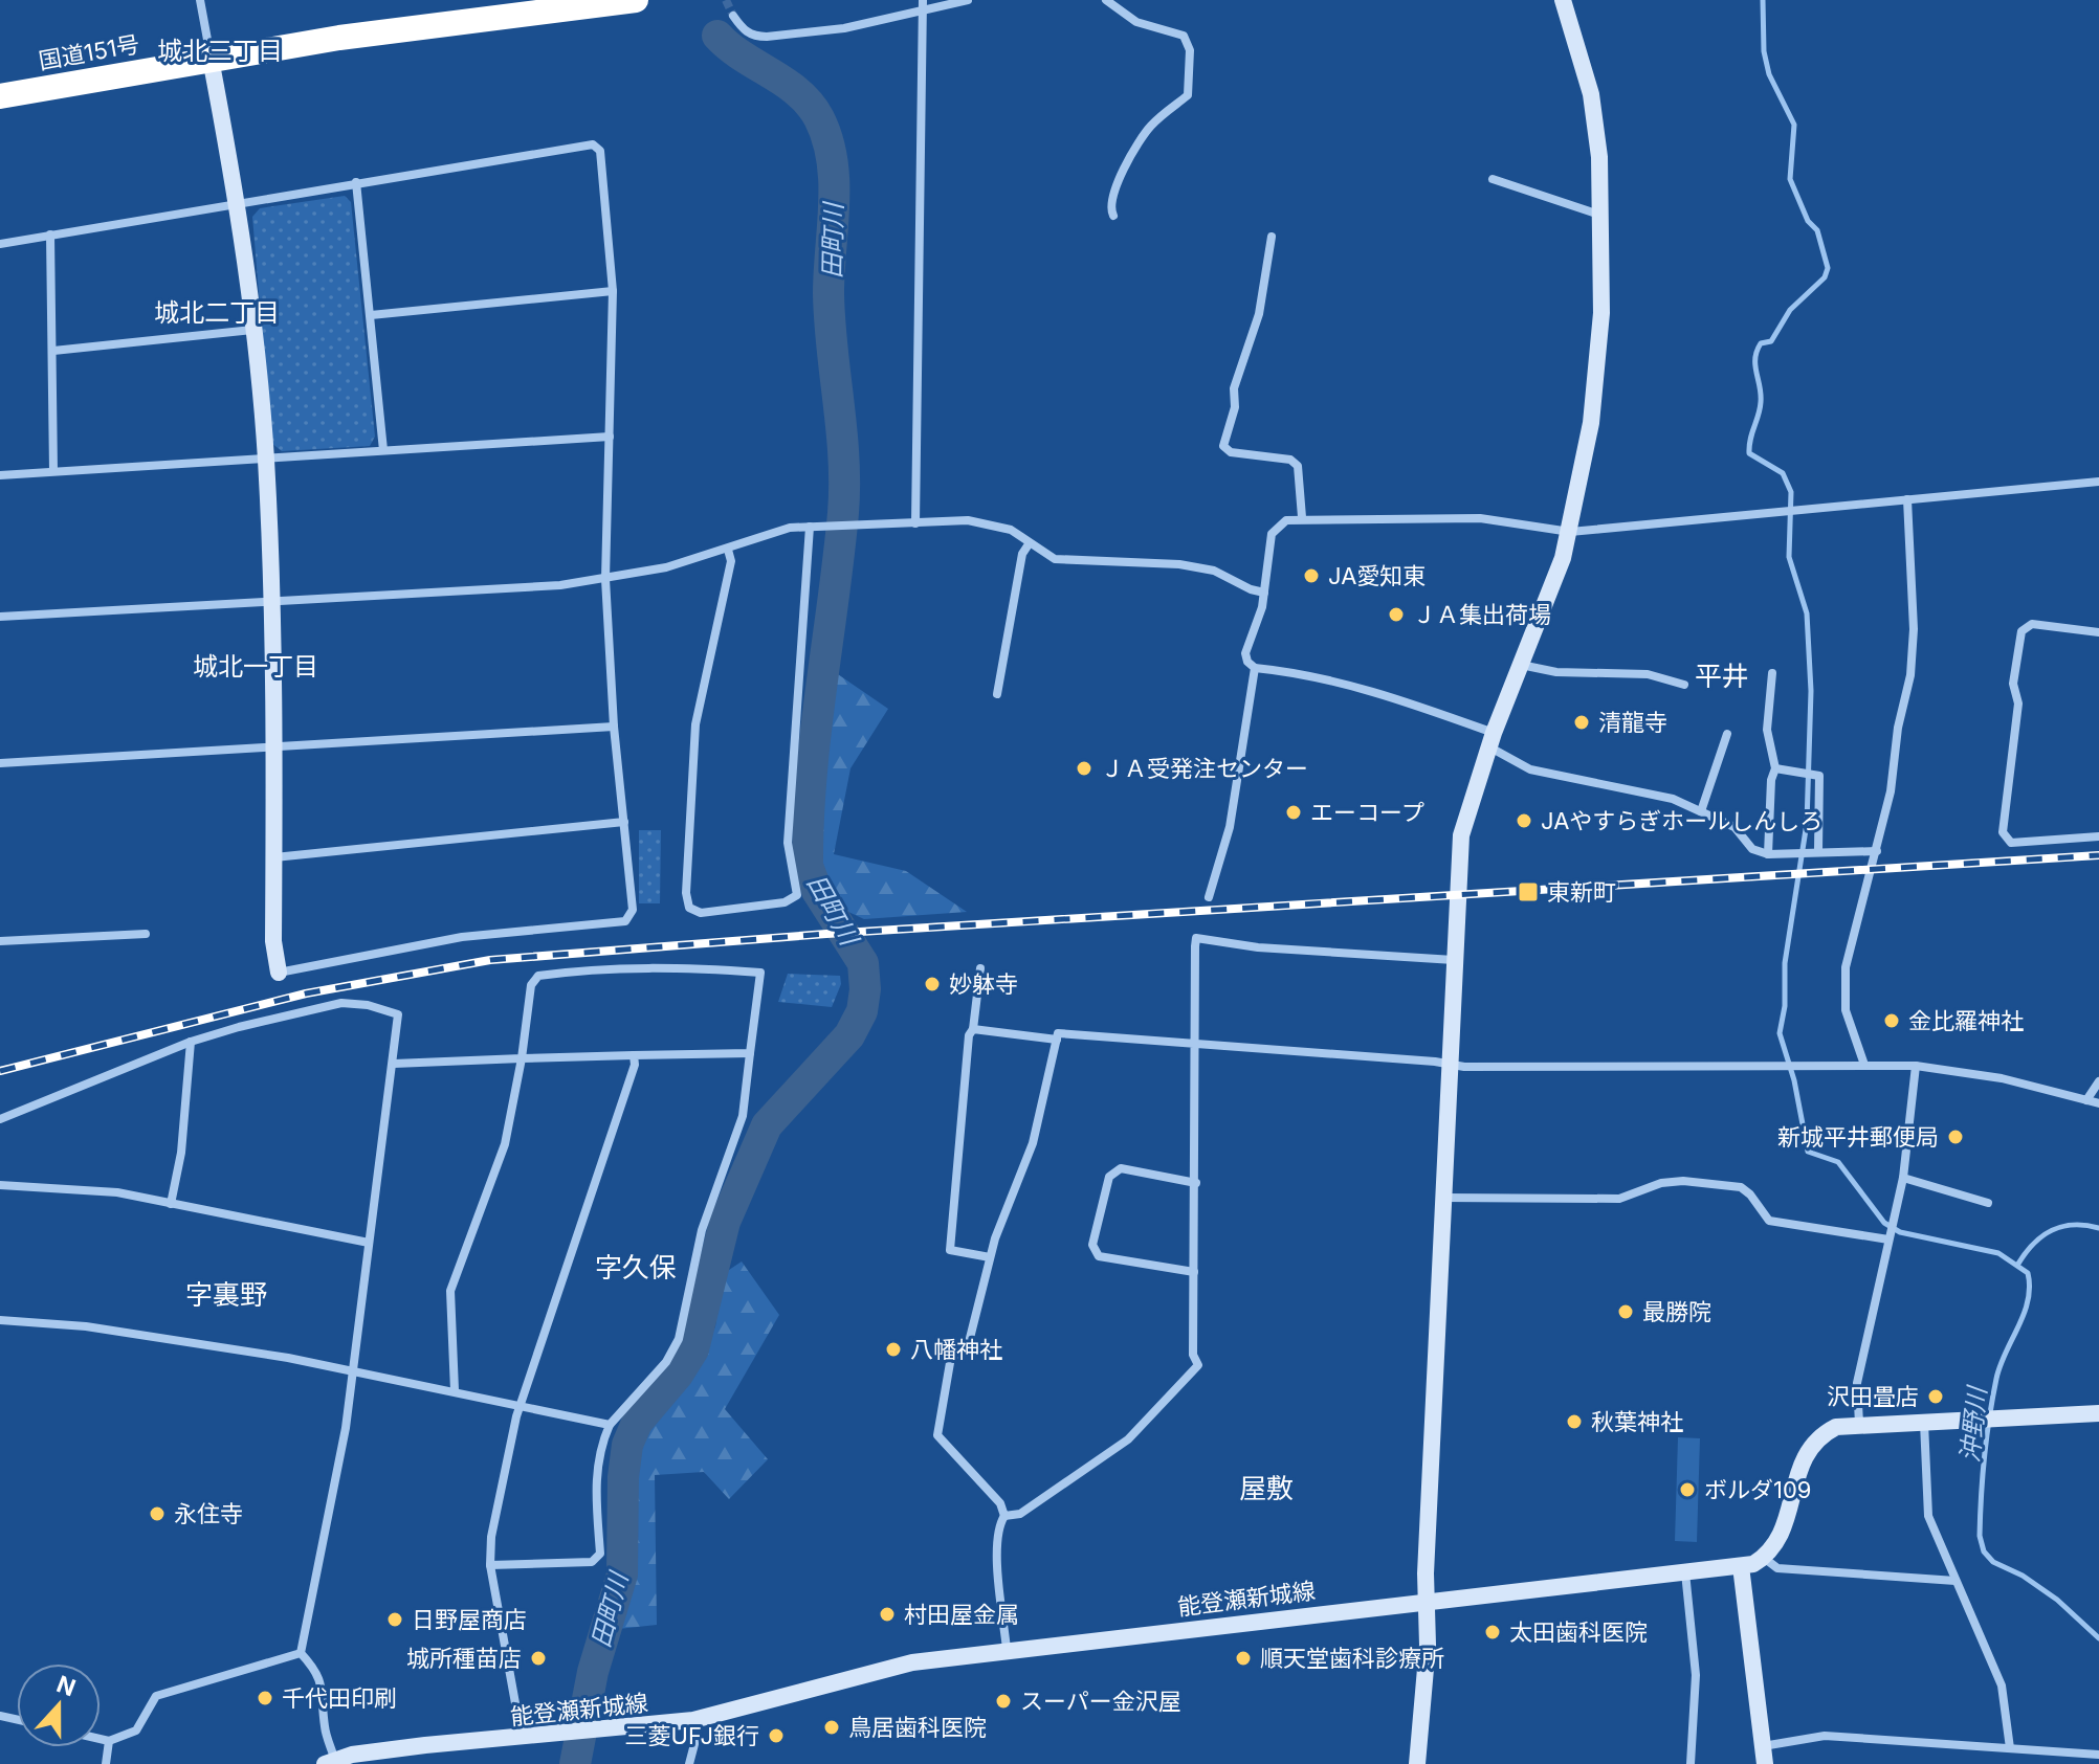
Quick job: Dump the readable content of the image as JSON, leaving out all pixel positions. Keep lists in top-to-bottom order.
{
  "streets": {
    "highway": ["国道151号"],
    "street": ["能登瀬新城線"]
  },
  "districts": [
    "城北三丁目",
    "城北二丁目",
    "城北一丁目",
    "平井",
    "字久保",
    "字裏野",
    "屋敷"
  ],
  "water": ["田町川", "沖野川"],
  "places": {
    "other": [
      "JA愛知東",
      "ＪＡ集出荷場",
      "清龍寺",
      "ＪＡ受発注センター",
      "エーコープ",
      "JAやすらぎホールしんしろ",
      "妙躰寺",
      "金比羅神社",
      "新城平井郵便局",
      "最勝院",
      "八幡神社",
      "沢田畳店",
      "秋葉神社",
      "ボルダ109",
      "永住寺",
      "村田屋金属",
      "日野屋商店",
      "太田歯科医院",
      "城所種苗店",
      "順天堂歯科診療所",
      "千代田印刷",
      "スーパー金沢屋",
      "鳥居歯科医院",
      "三菱UFJ銀行"
    ],
    "transit": ["東新町"]
  },
  "north": "top"
}
